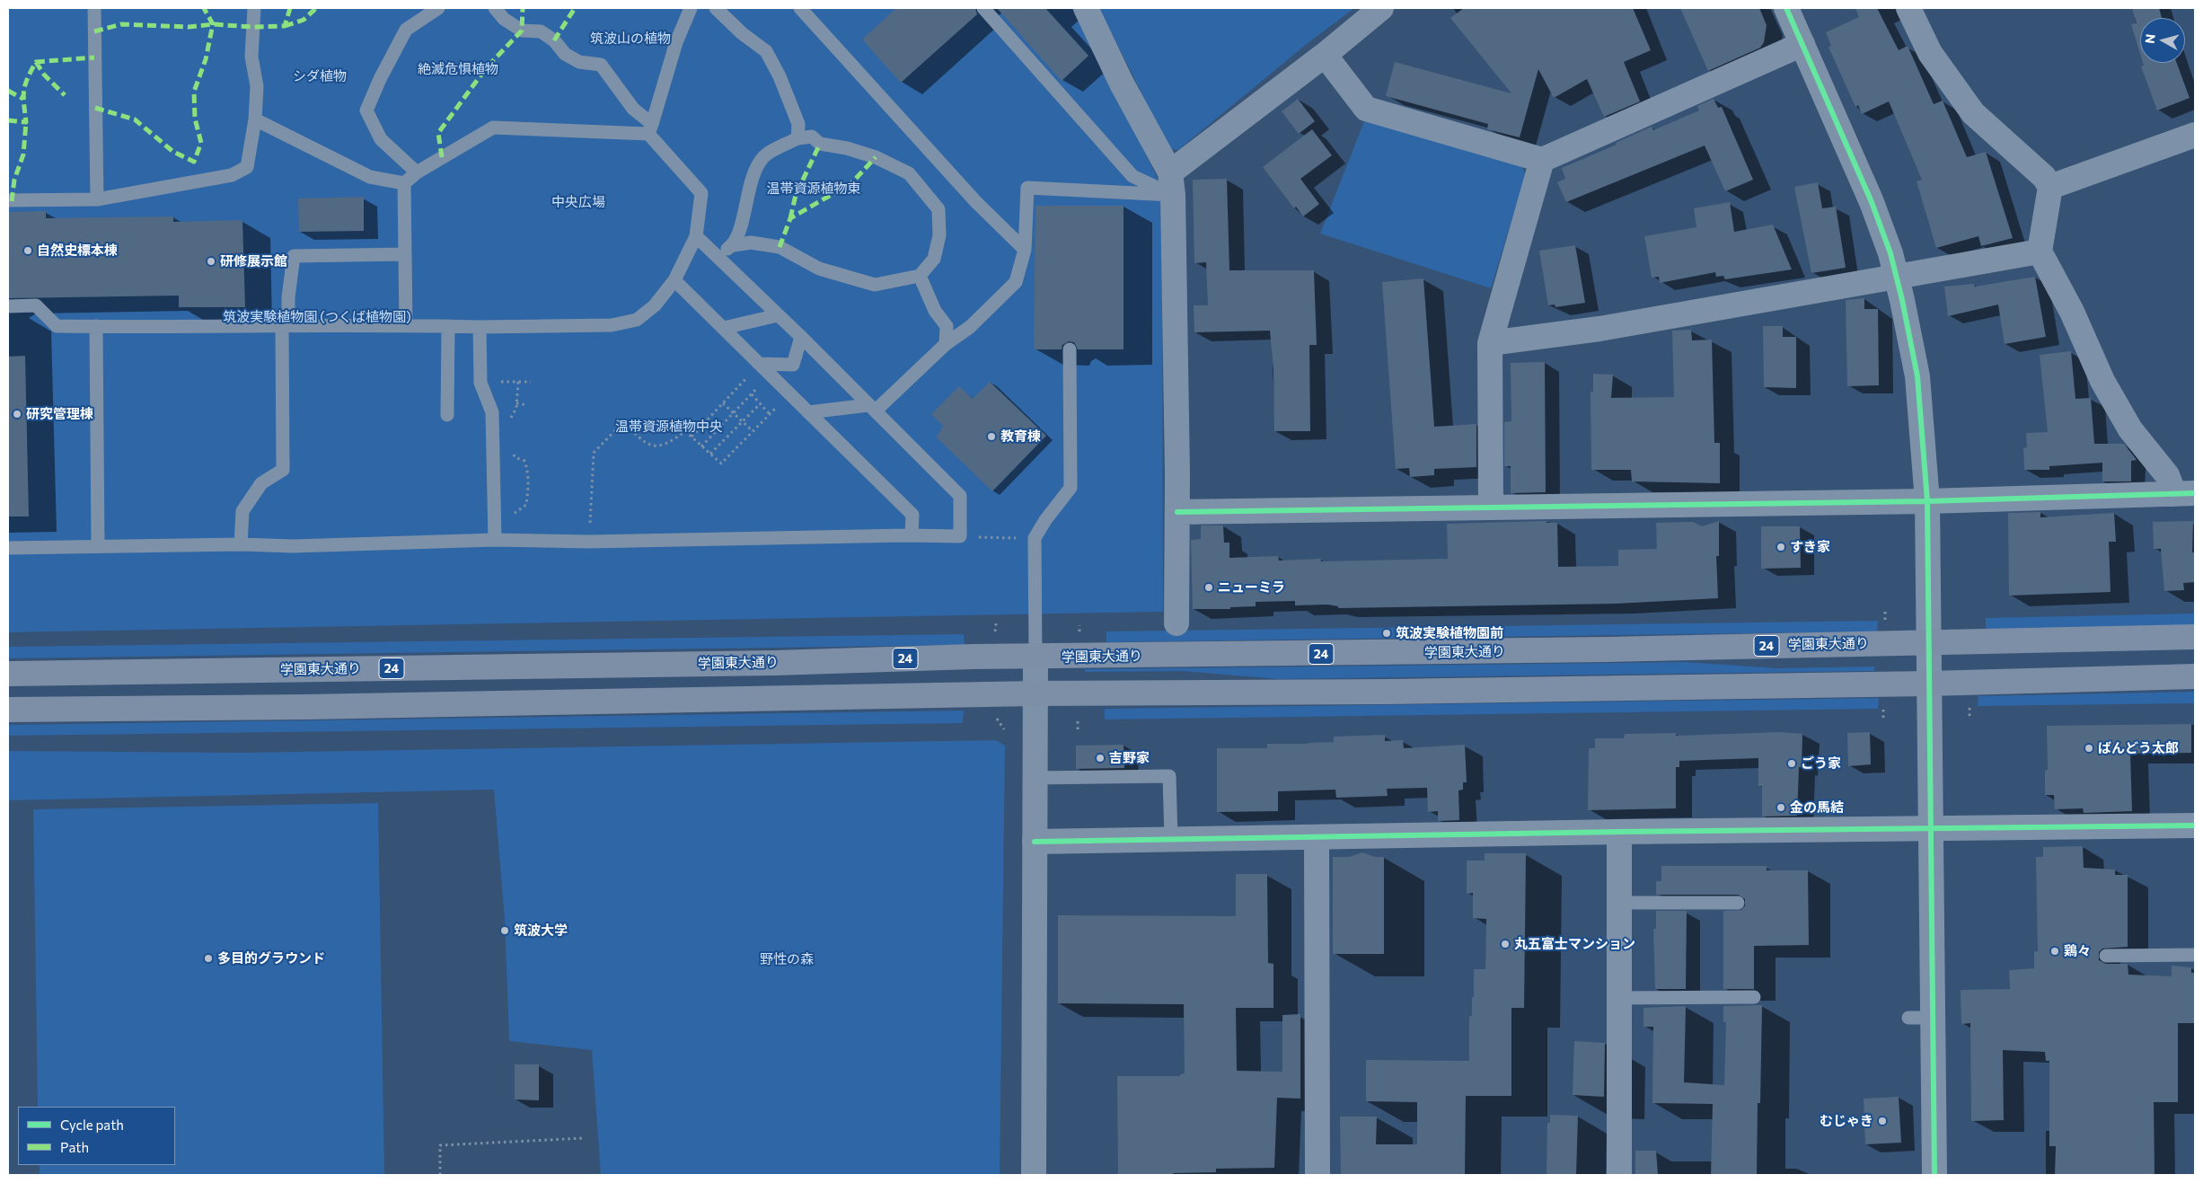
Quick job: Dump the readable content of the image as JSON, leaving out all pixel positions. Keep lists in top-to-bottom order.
{
  "streets": {
    "main road": ["学園東大通り", "24"]
  },
  "parks": [
    "筑波山の植物",
    "絶滅危惧植物",
    "シダ植物",
    "温帯資源植物東",
    "中央広場",
    "筑波実験植物園 (つくば植物園)",
    "温帯資源植物中央",
    "野性の森"
  ],
  "places": [
    "自然史標本棟",
    "研修展示館",
    "研究管理棟",
    "教育棟",
    "すき家",
    "ニューミラ",
    "筑波実験植物園前",
    "ばんどう太郎",
    "吉野家",
    "ごう家",
    "金の馬結",
    "筑波大学",
    "丸五富士マンション",
    "鶏々",
    "多目的グラウンド",
    "むじゃき"
  ],
  "legend": ["Cycle path", "Path"],
  "north": "left"
}
